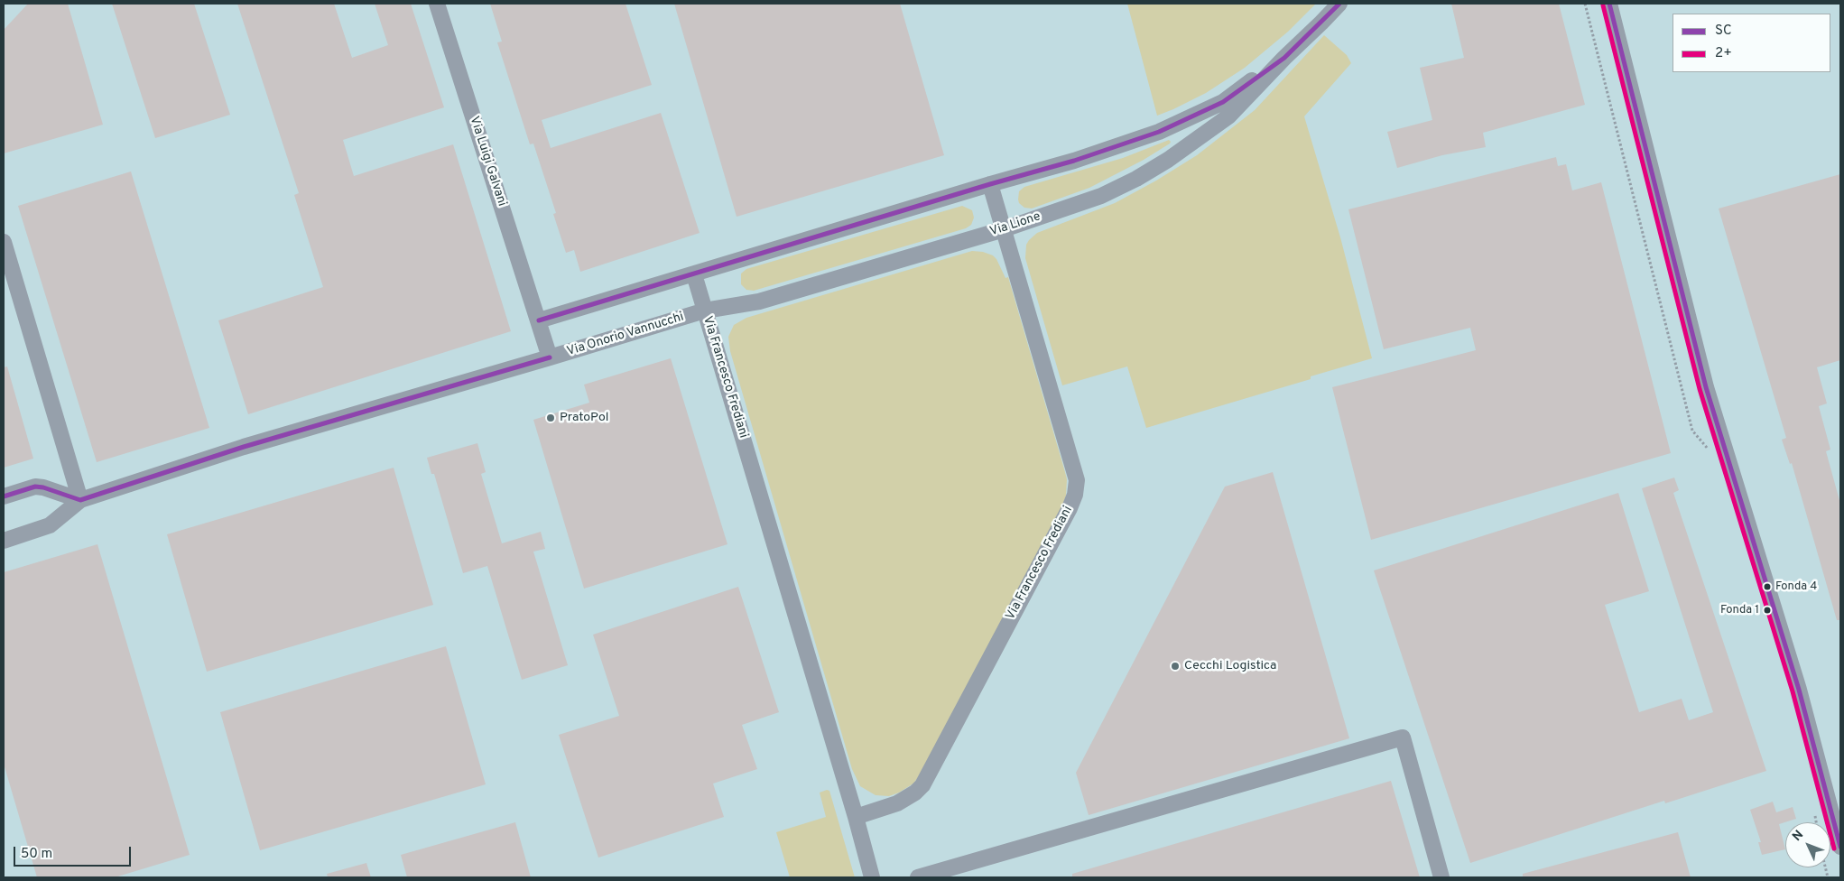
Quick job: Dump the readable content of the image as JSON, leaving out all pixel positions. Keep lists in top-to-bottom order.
{
  "streets": {
    "street": [
      "Via Luigi Galvani",
      "Via Lione",
      "Via Onorio Vannucchi",
      "Via Francesco Frediani"
    ]
  },
  "crossings": [
    ["Via Luigi Galvani", "Via Onorio Vannucchi"],
    ["Via Lione", "Via Onorio Vannucchi"],
    ["Via Lione", "Via Francesco Frediani"],
    ["Via Onorio Vannucchi", "Via Francesco Frediani"]
  ],
  "places": [
    "PratoPol",
    "Fonda 4",
    "Fonda 1",
    "Cecchi Logistica"
  ],
  "lines": ["transit line SC", "transit line 2+"],
  "legend": ["SC", "2+"],
  "scale_bar": "50 m",
  "north": "top left"
}
